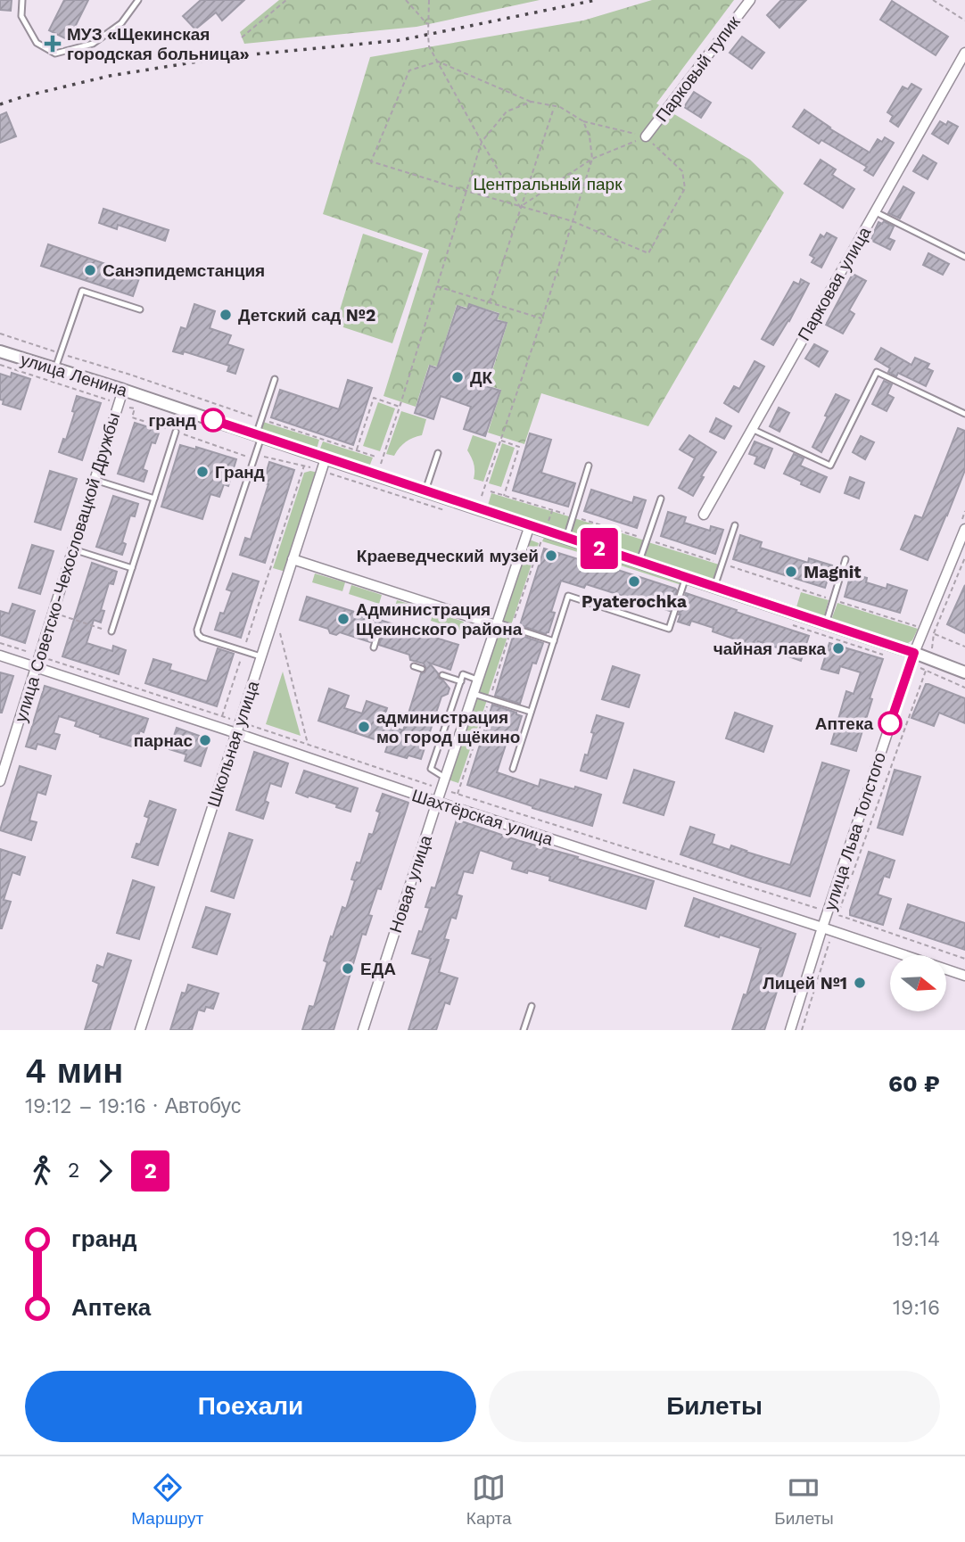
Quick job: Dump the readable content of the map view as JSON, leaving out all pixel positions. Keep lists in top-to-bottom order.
{
  "streets": {
    "street": [
      "Парковый тупик",
      "Парковая улица",
      "улица Ленина",
      "улица Советско-Чехословацкой Дружбы",
      "Школьная улица",
      "Шахтёрская улица",
      "улица Льва Толстого",
      "Новая улица"
    ]
  },
  "crossings": [
    ["улица Ленина", "улица Советско-Чехословацкой Дружбы"],
    ["улица Ленина", "Школьная улица"],
    ["улица Ленина", "улица Льва Толстого"],
    ["улица Ленина", "Новая улица"],
    ["улица Советско-Чехословацкой Дружбы", "Шахтёрская улица"],
    ["Школьная улица", "Шахтёрская улица"],
    ["Шахтёрская улица", "улица Льва Толстого"],
    ["Шахтёрская улица", "Новая улица"]
  ],
  "parks": ["Центральный парк"],
  "places": {
    "health": ["МУЗ «Щекинская городская больница»"],
    "other": [
      "Санэпидемстанция",
      "Детский сад №2",
      "ДК",
      "гранд",
      "Гранд",
      "Краеведческий музей",
      "Magnit",
      "Pyaterochka",
      "Администрация Щекинского района",
      "чайная лавка",
      "Аптека",
      "администрация мо город щёкино",
      "парнас",
      "ЕДА",
      "Лицей №1"
    ]
  },
  "lines": ["bus line 2"],
  "north": "right",
  "page": {
    "on_map": "2",
    "heading": ["4 мин", "19:12 – 19:16 · Автобус", "60 ₽"],
    "legs": ["2", "2"],
    "list": [
      {
        "name": "гранд",
        "value": "19:14"
      },
      {
        "name": "Аптека",
        "value": "19:16"
      }
    ],
    "buttons": ["Поехали", "Билеты"],
    "tabs": ["Маршрут", "Карта", "Билеты"]
  }
}
